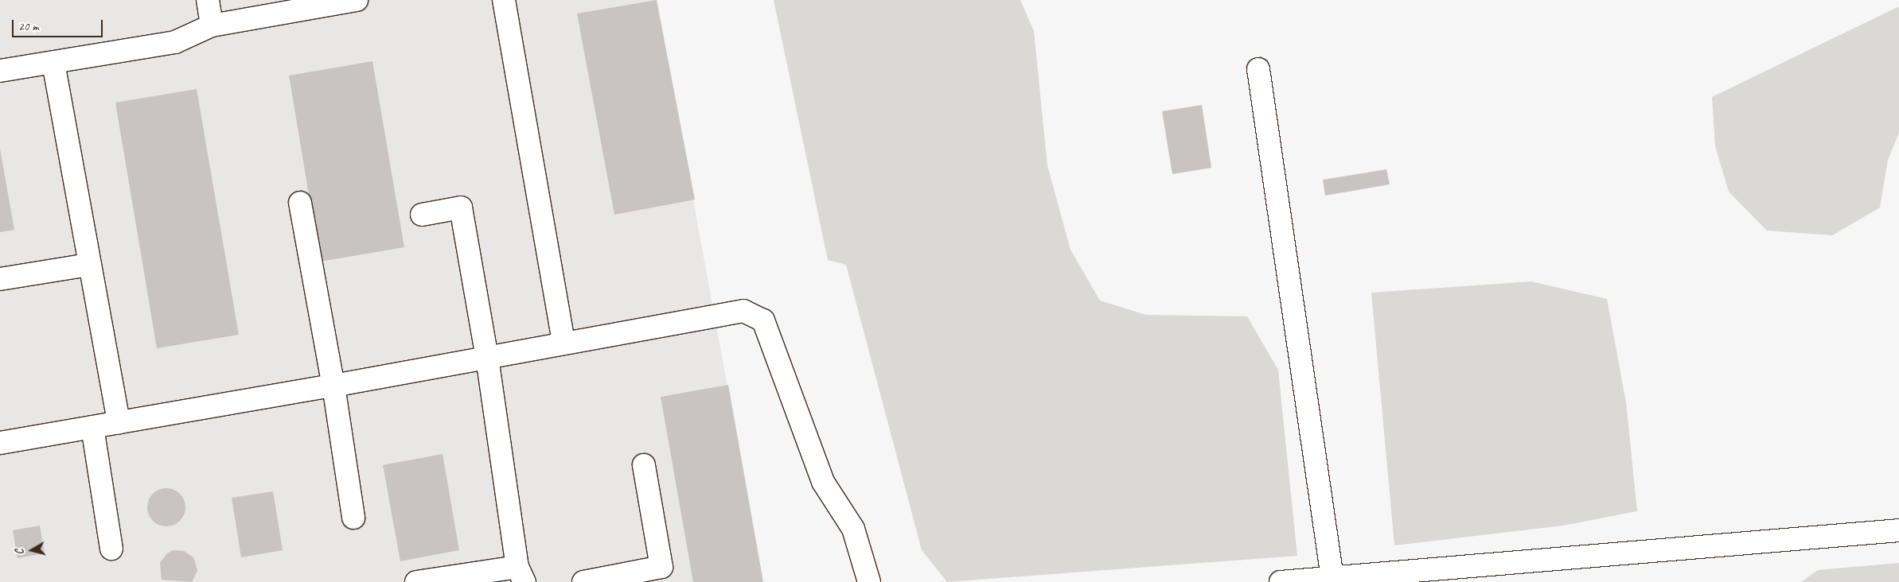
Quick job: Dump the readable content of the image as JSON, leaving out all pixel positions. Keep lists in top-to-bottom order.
{
  "scale_bar": "20 m",
  "north": "left"
}
